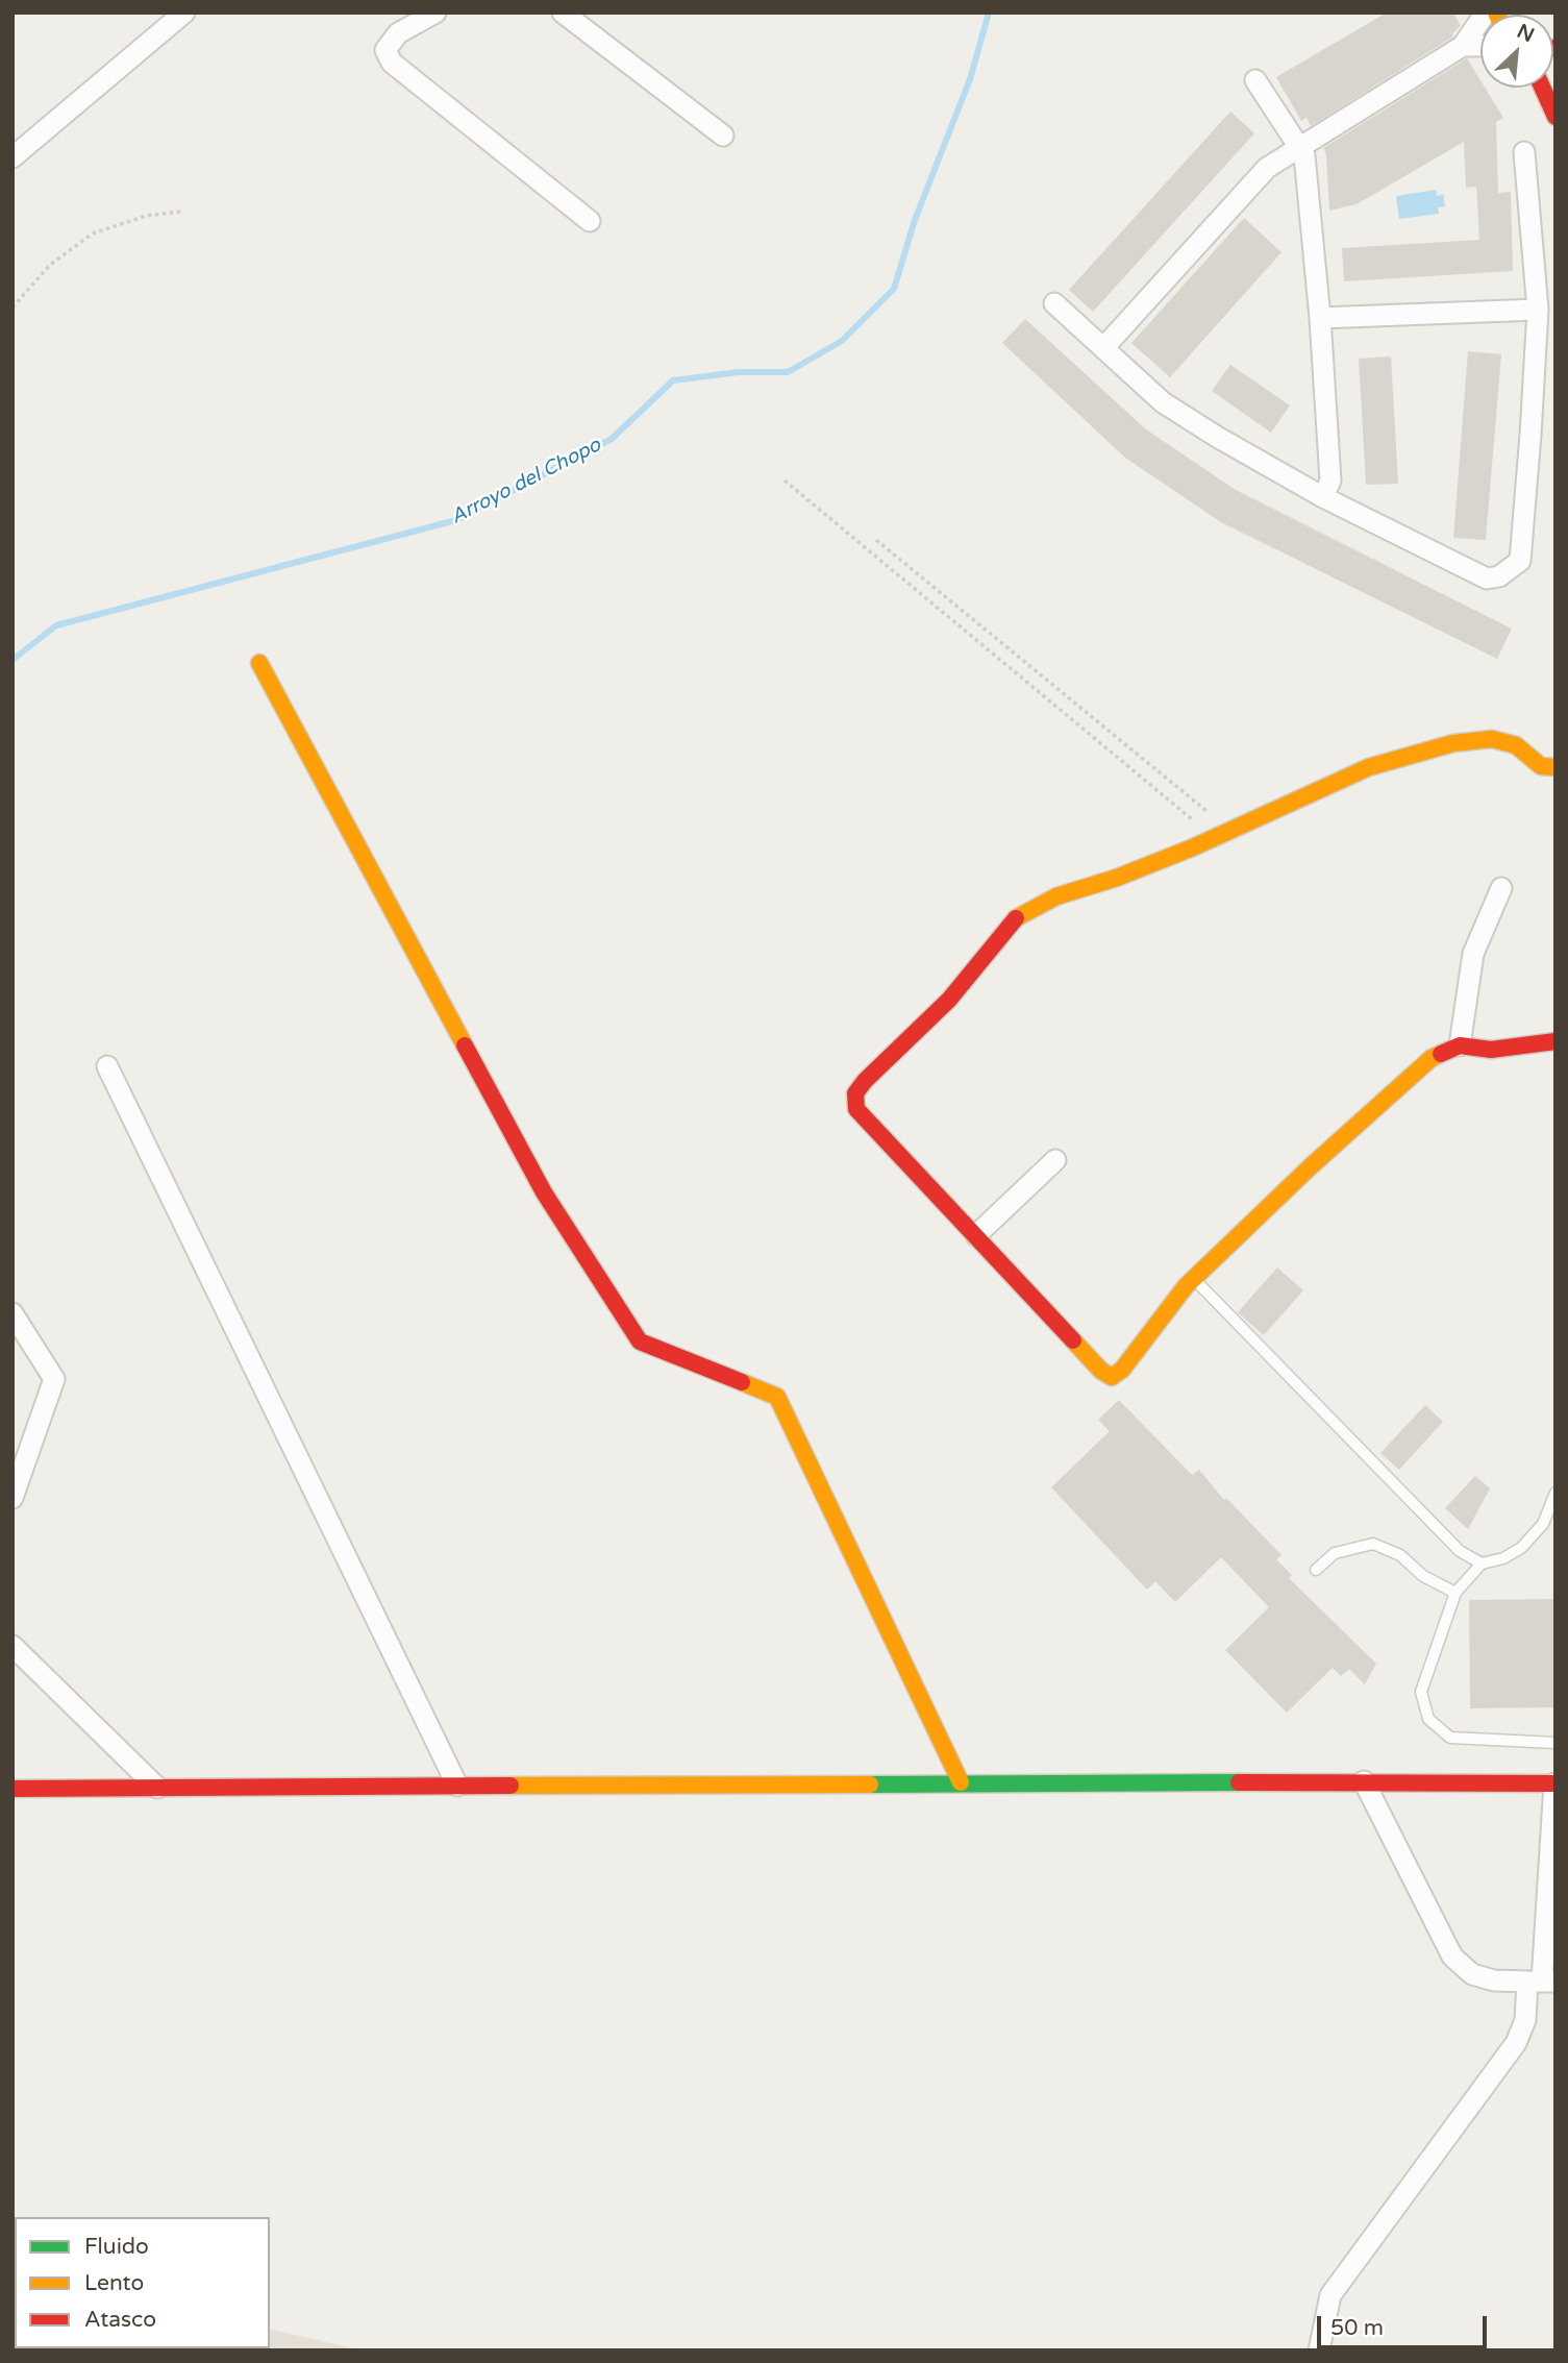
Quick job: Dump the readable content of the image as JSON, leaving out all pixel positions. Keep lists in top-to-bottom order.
{
  "water": ["Arroyo del Chopo"],
  "legend": ["Fluido", "Lento", "Atasco"],
  "scale_bar": "50 m",
  "north": "top right"
}
